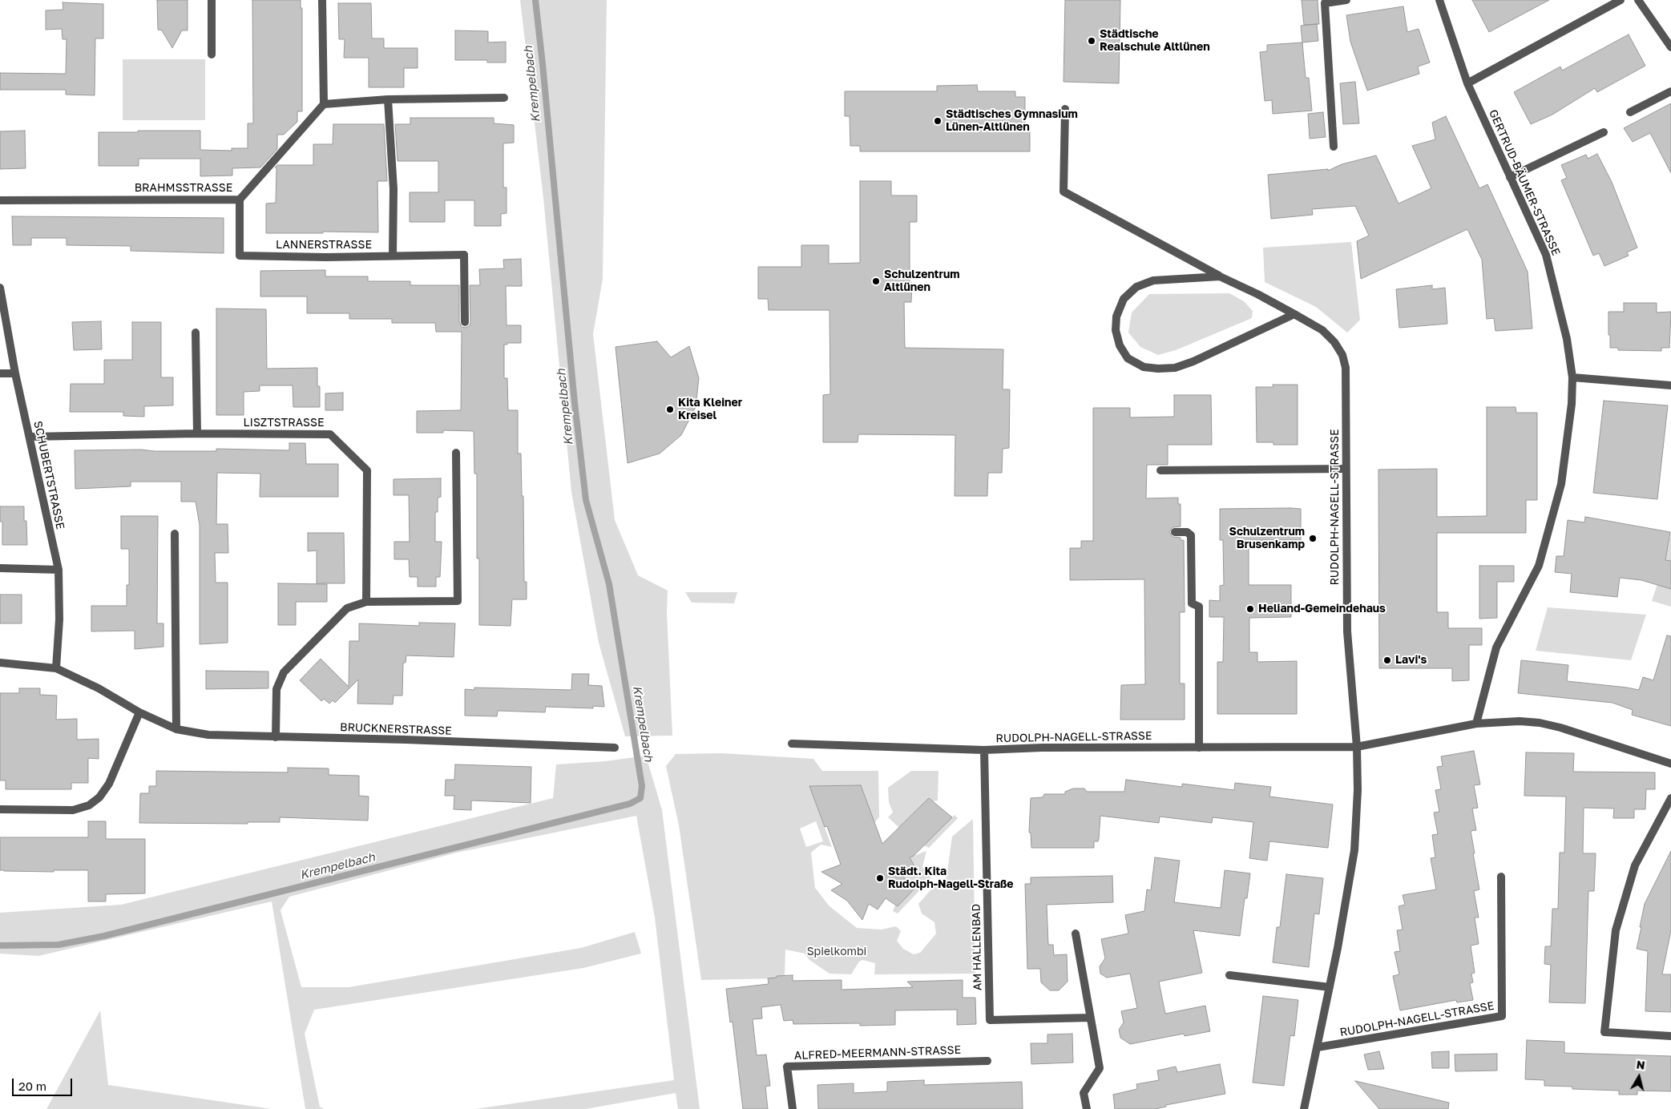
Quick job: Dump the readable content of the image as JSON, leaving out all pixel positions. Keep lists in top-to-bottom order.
{
  "streets": {
    "street": [
      "GERTRUD-BÄUMER-STRASSE",
      "BRAHMSSTRASSE",
      "LANNERSTRASSE",
      "LISZTSTRASSE",
      "SCHUBERTSTRASSE",
      "RUDOLPH-NAGELL-STRASSE",
      "BRUCKNERSTRASSE",
      "AM HALLENBAD",
      "ALFRED-MEERMANN-STRASSE"
    ]
  },
  "crossings": [
    ["BRAHMSSTRASSE", "LANNERSTRASSE"],
    ["LISZTSTRASSE", "SCHUBERTSTRASSE"],
    ["SCHUBERTSTRASSE", "BRUCKNERSTRASSE"],
    ["RUDOLPH-NAGELL-STRASSE", "AM HALLENBAD"]
  ],
  "water": ["Krempelbach"],
  "parks": ["Spielkombi"],
  "places": [
    "Städtische Realschule Altlünen",
    "Städtisches Gymnasium Lünen-Altlünen",
    "Schulzentrum Altlünen",
    "Kita Kleiner Kreisel",
    "Schulzentrum Brusenkamp",
    "Heliand-Gemeindehaus",
    "Lavi's",
    "Städt. Kita Rudolph-Nagell-Straße"
  ],
  "scale_bar": "20 m",
  "north": "top"
}
